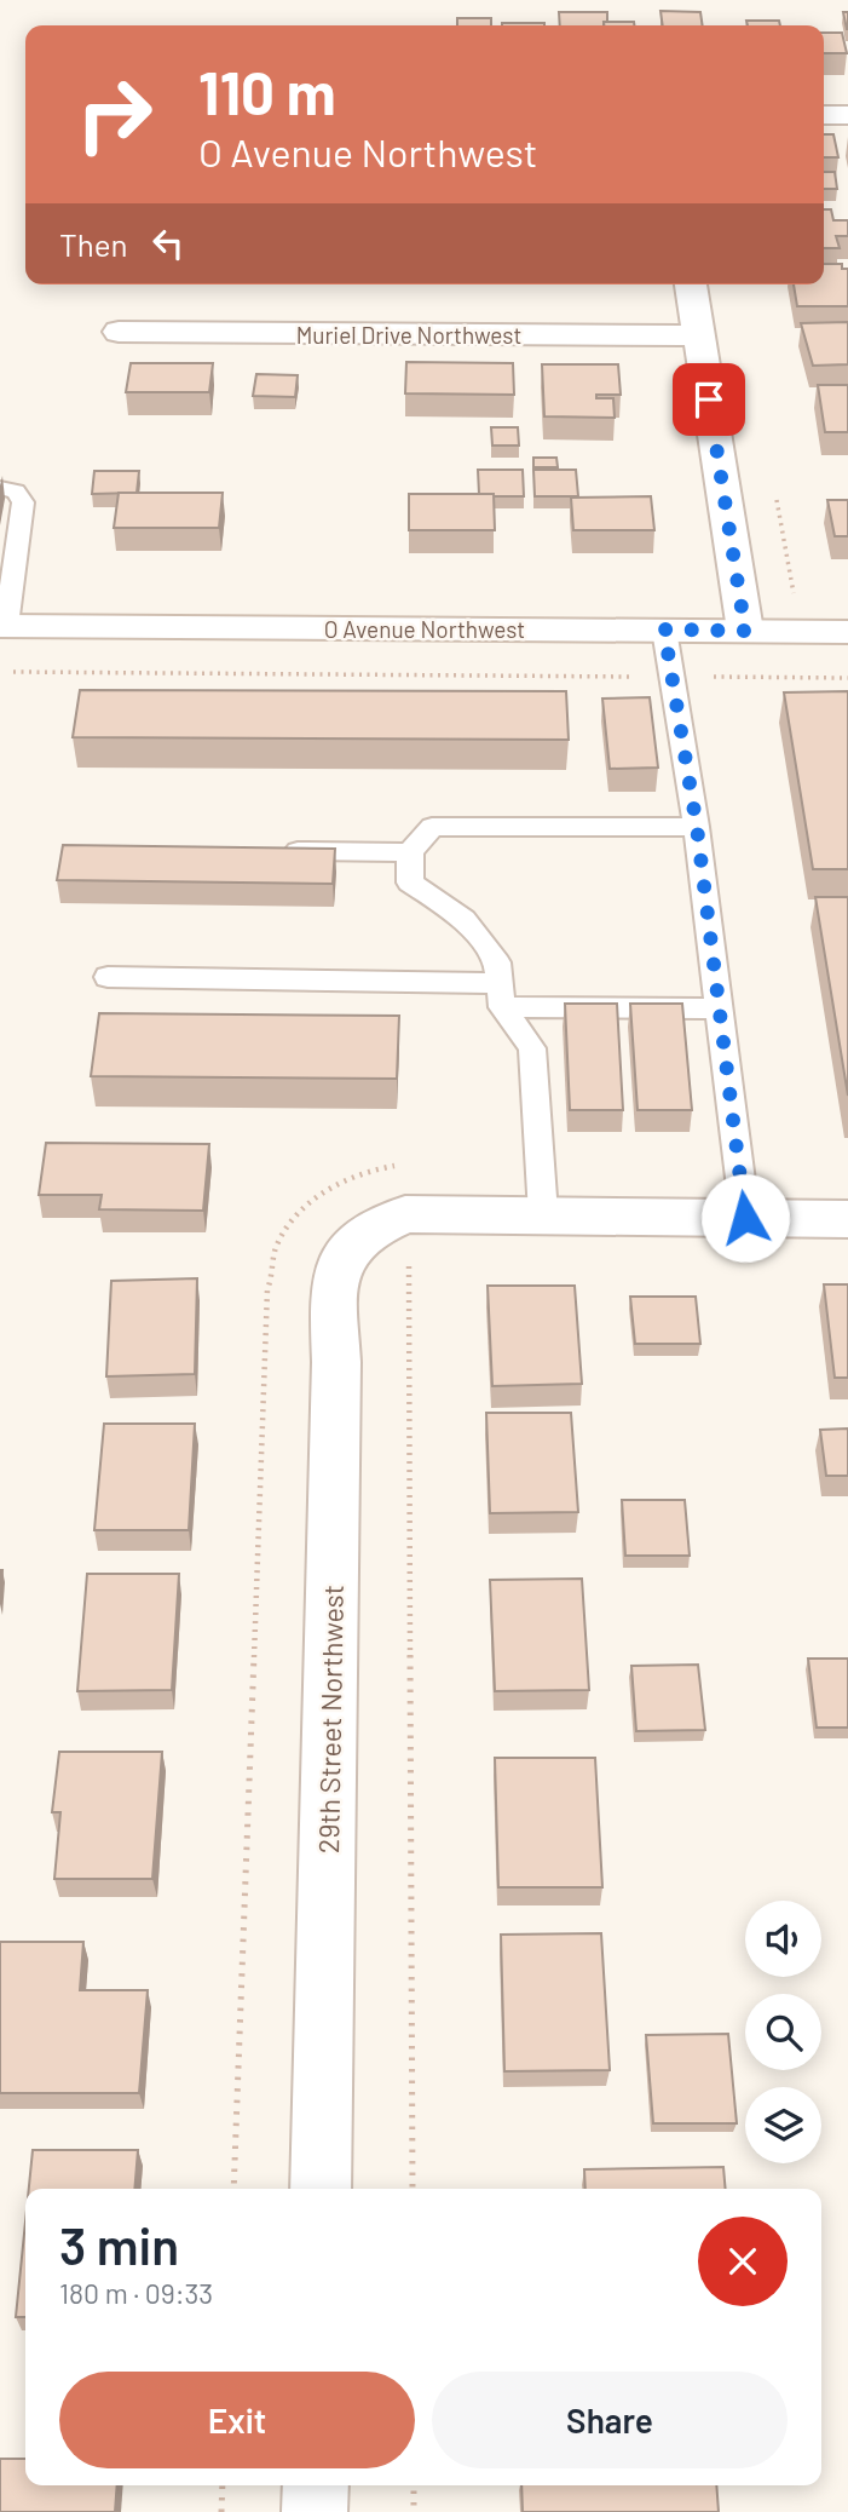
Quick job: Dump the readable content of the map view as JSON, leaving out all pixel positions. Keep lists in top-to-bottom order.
{
  "streets": {
    "street": ["Muriel Drive Northwest", "O Avenue Northwest", "29th Street Northwest"]
  },
  "page": {
    "turn": ["110 m", "O Avenue Northwest"],
    "then": "Then",
    "heading": ["3 min", "180 m · 09:33"],
    "buttons": ["Exit", "Share"]
  }
}
